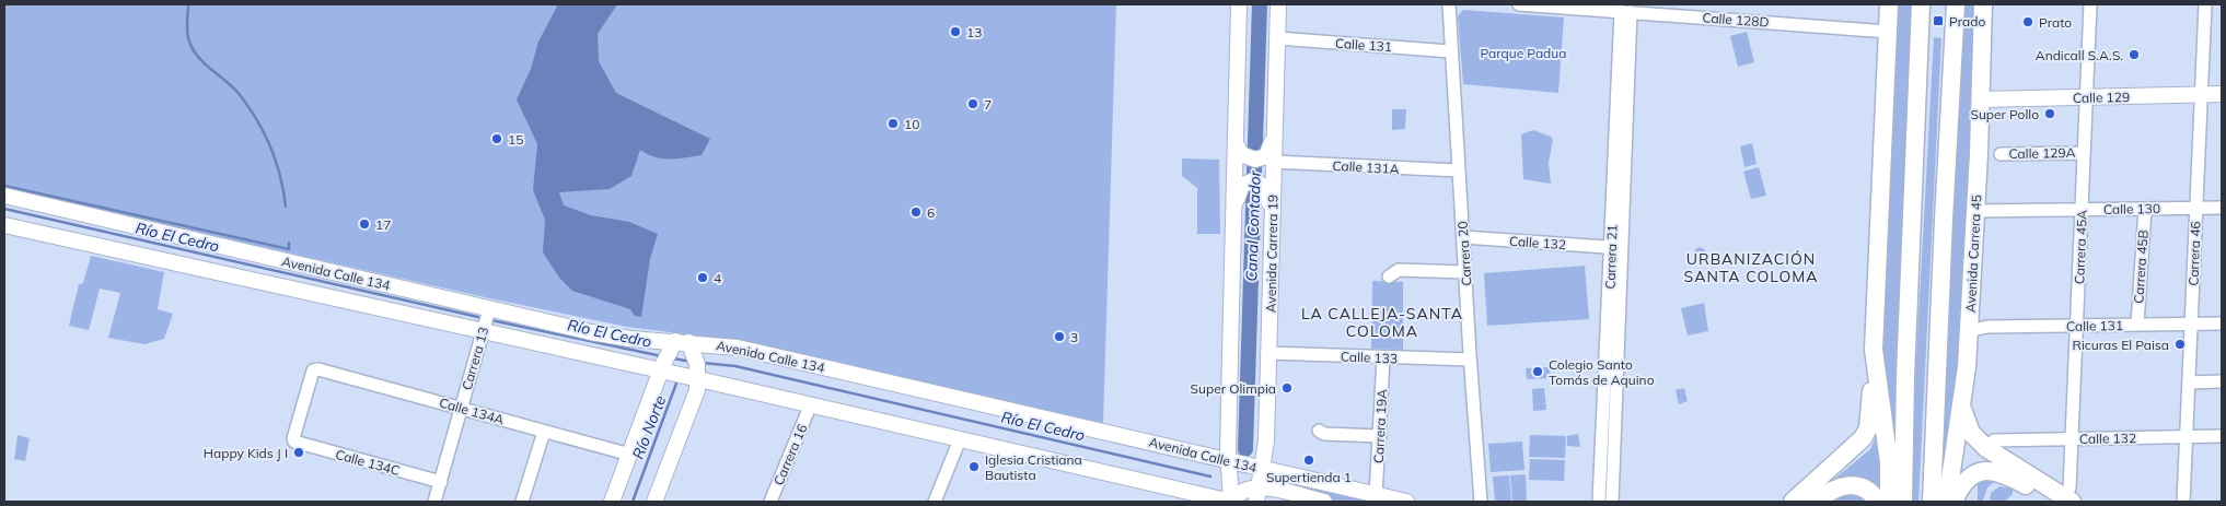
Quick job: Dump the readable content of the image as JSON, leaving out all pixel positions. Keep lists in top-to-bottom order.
{
  "streets": {
    "highway": ["Avenida Carrera 45"],
    "main road": ["Calle 129", "Avenida Carrera 19", "Avenida Calle 134"],
    "street": [
      "Calle 128D",
      "Calle 131",
      "Calle 129A",
      "Calle 131A",
      "Calle 130",
      "Calle 132",
      "Carrera 45A",
      "Carrera 20",
      "Carrera 46",
      "Carrera 21",
      "Carrera 45B",
      "Calle 133",
      "Carrera 13",
      "Calle 134A",
      "Carrera 19A",
      "Carrera 16",
      "Calle 134C"
    ]
  },
  "crossings": [
    ["Calle 128D", "Carrera 21"],
    ["Calle 131", "Carrera 45A"],
    ["Calle 131", "Avenida Carrera 19"],
    ["Calle 131", "Carrera 20"],
    ["Calle 131", "Avenida Carrera 45"],
    ["Calle 131", "Carrera 46"],
    ["Calle 131", "Carrera 45B"],
    ["Calle 129", "Carrera 45A"],
    ["Calle 129", "Avenida Carrera 45"],
    ["Calle 129", "Carrera 46"],
    ["Calle 129A", "Carrera 45A"],
    ["Calle 131A", "Avenida Carrera 19"],
    ["Calle 131A", "Carrera 20"],
    ["Calle 130", "Carrera 45A"],
    ["Calle 130", "Avenida Carrera 45"],
    ["Calle 130", "Carrera 46"],
    ["Calle 130", "Carrera 45B"],
    ["Calle 132", "Carrera 45A"],
    ["Calle 132", "Carrera 20"],
    ["Calle 132", "Carrera 46"],
    ["Calle 132", "Carrera 21"],
    ["Avenida Carrera 19", "Avenida Calle 134"],
    ["Avenida Carrera 19", "Calle 133"],
    ["Carrera 20", "Calle 133"],
    ["Avenida Calle 134", "Carrera 13"],
    ["Avenida Calle 134", "Carrera 19A"],
    ["Avenida Calle 134", "Carrera 16"],
    ["Calle 133", "Carrera 19A"],
    ["Carrera 13", "Calle 134A"],
    ["Carrera 13", "Calle 134C"],
    ["Calle 134A", "Calle 134C"]
  ],
  "districts": ["URBANIZACIÓN SANTA COLOMA", "LA CALLEJA-SANTA COLOMA"],
  "water": ["Canal Contador", "Río El Cedro", "Río Norte"],
  "parks": ["Parque Padua"],
  "places": {
    "transit": ["Prado"],
    "other": [
      "Prato",
      "13",
      "Andicall S.A.S.",
      "7",
      "Super Pollo",
      "10",
      "15",
      "6",
      "17",
      "4",
      "3",
      "Ricuras El Paisa",
      "Colegio Santo Tomás de Aquino",
      "Super Olimpia",
      "Happy Kids J I",
      "Supertienda 1",
      "Iglesia Cristiana Bautista"
    ]
  }
}
